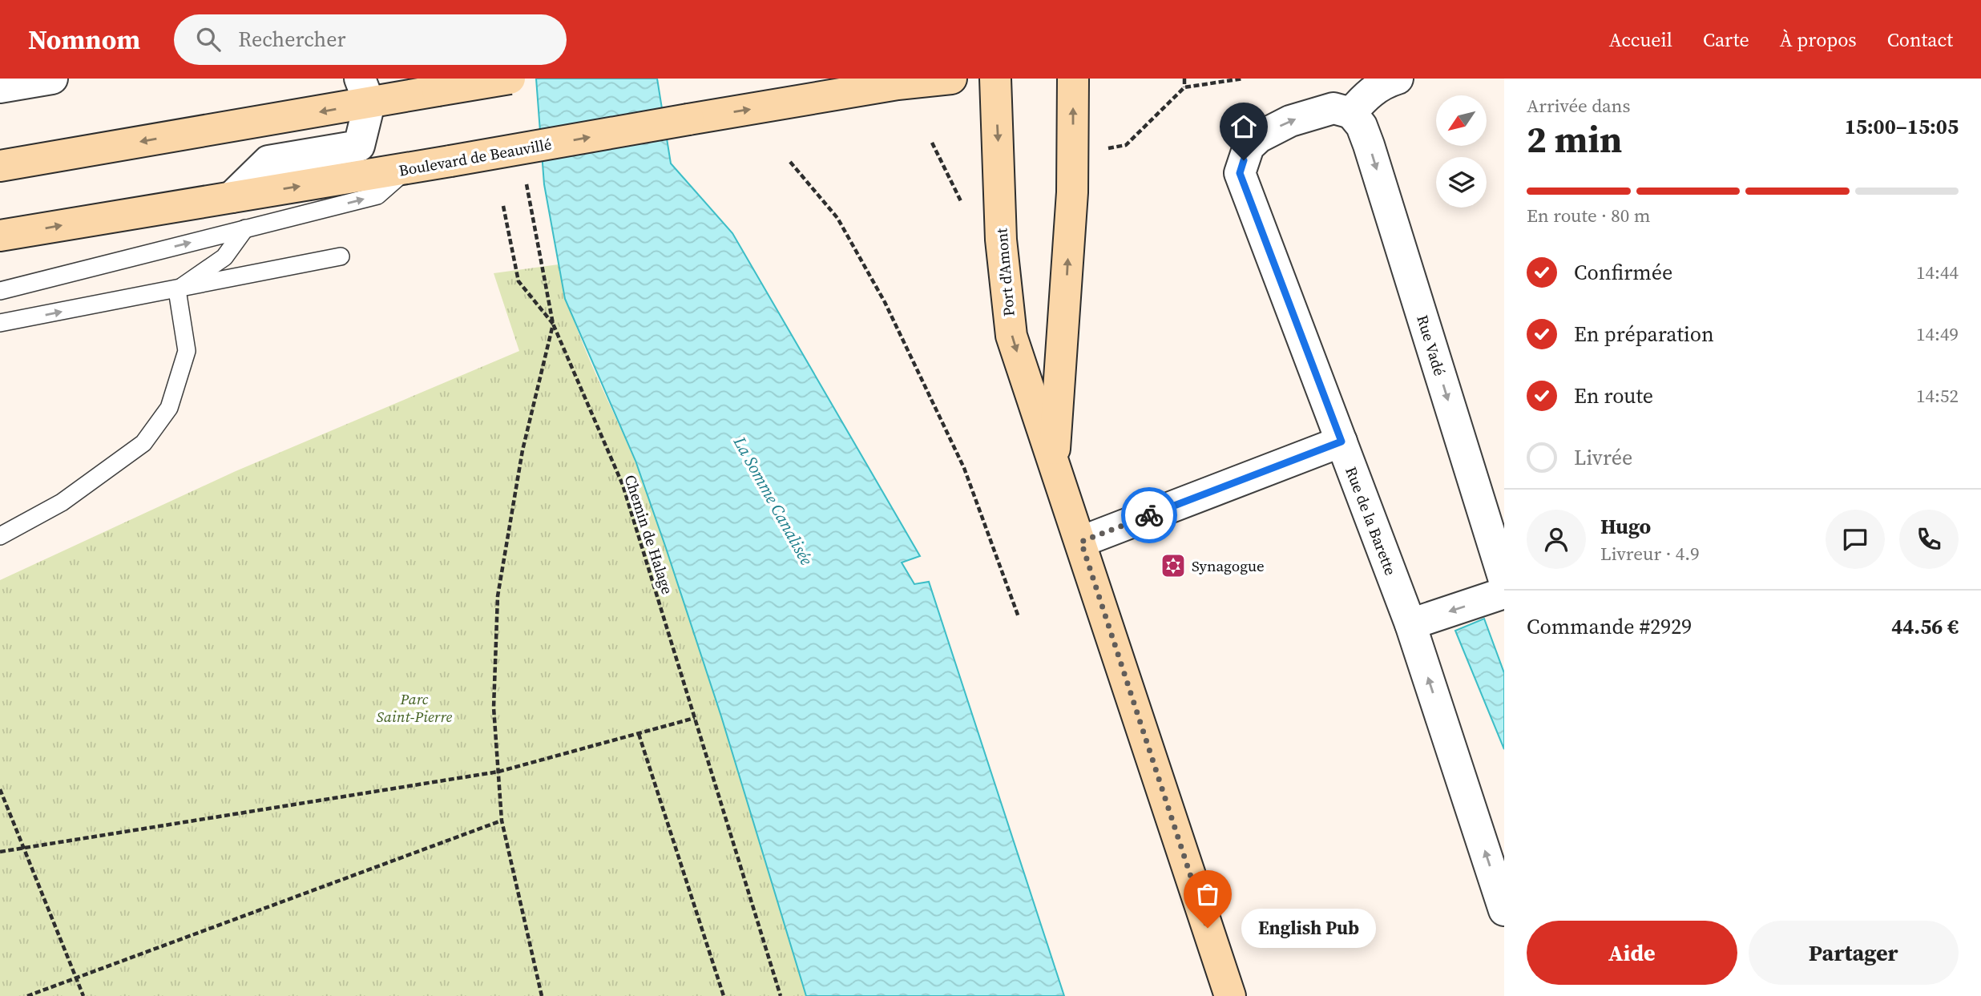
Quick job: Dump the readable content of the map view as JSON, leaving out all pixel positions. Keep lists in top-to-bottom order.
{
  "streets": {
    "main road": ["Boulevard de Beauvillé", "Port d'Amont"],
    "street": ["Rue Vadé", "Rue de la Barette"],
    "path": ["Chemin de Halage"]
  },
  "crossings": [
    ["Rue Vadé", "Rue de la Barette"]
  ],
  "one_way": ["Rue Vadé", "Rue de la Barette"],
  "water": ["La Somme Canalisée"],
  "parks": ["Parc Saint-Pierre"],
  "places": {
    "synagogue": ["Synagogue"],
    "other": ["English Pub"]
  },
  "north": "bottom left",
  "page": {
    "header": "Nomnom",
    "search": "Rechercher",
    "nav": [
      "Accueil",
      "Carte",
      "À propos",
      "Contact"
    ],
    "heading": ["2 min", "Arrivée dans", "15:00–15:05"],
    "panel": [
      "Hugo",
      "Livreur · 4.9",
      "Commande #2929",
      "44.56 €"
    ],
    "bar": "En route · 80 m",
    "list": [
      ["Confirmée", "14:44"],
      ["En préparation", "14:49"],
      ["En route", "14:52"],
      "Livrée"
    ],
    "bubble": "English Pub",
    "buttons": ["Aide", "Partager"]
  }
}
